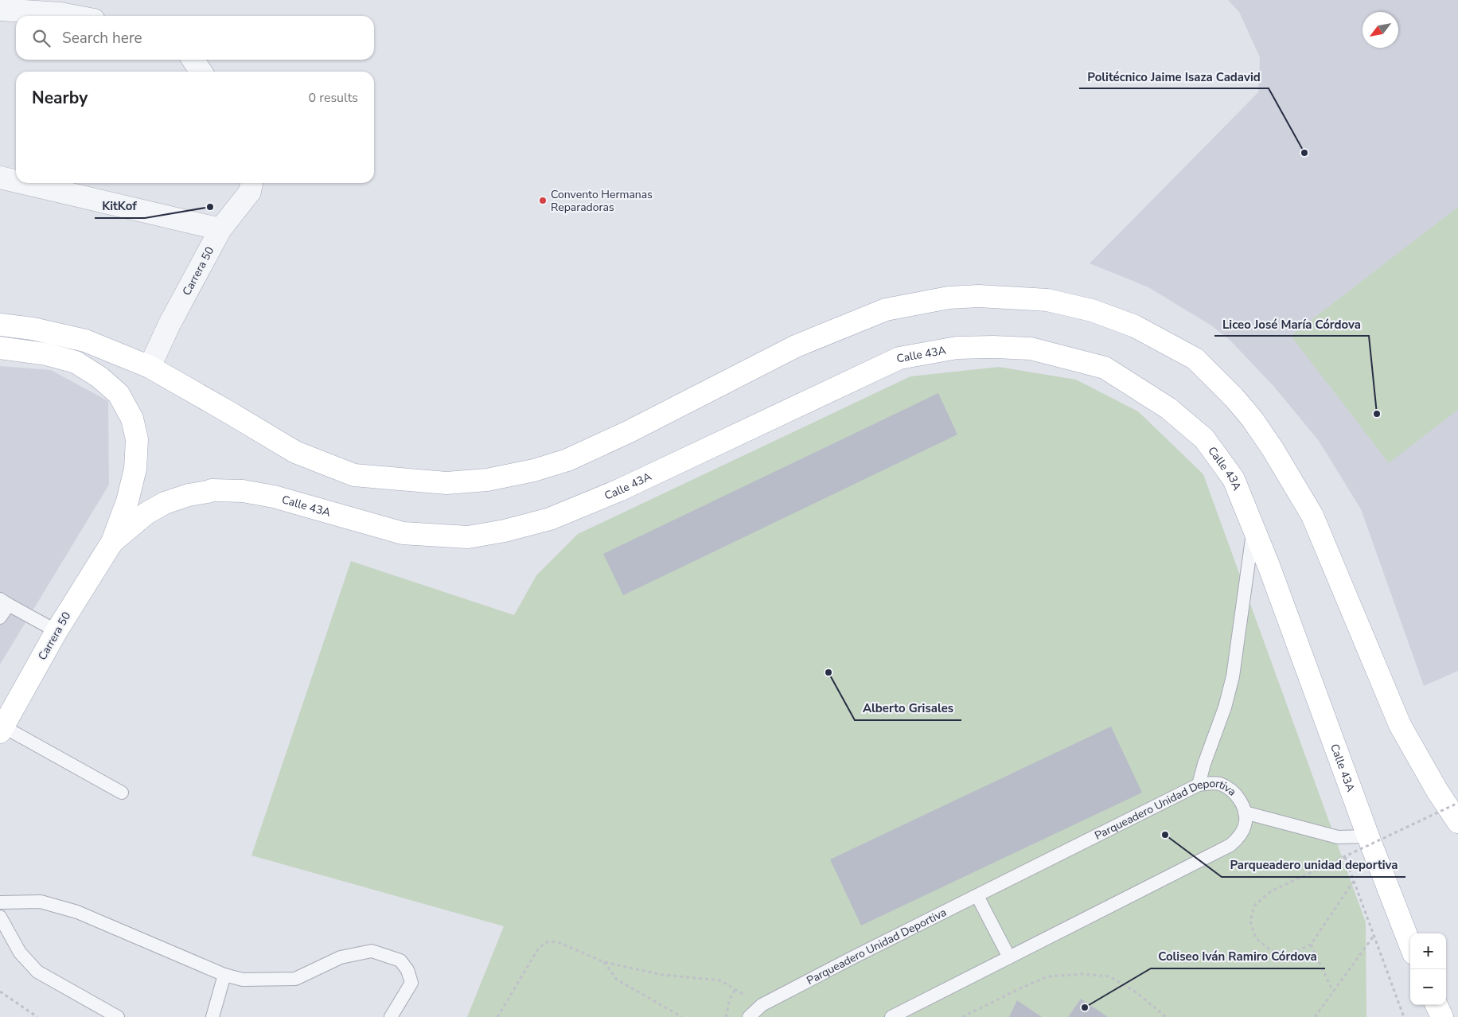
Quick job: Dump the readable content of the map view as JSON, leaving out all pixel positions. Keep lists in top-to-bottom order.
{
  "streets": {
    "main road": ["Carrera 50", "Calle 43A"],
    "lane": ["Parqueadero Unidad Deportiva"]
  },
  "crossings": [
    ["Carrera 50", "Calle 43A"]
  ],
  "places": [
    "Politécnico Jaime Isaza Cadavid",
    "Convento Hermanas Reparadoras",
    "KitKof",
    "Liceo José María Córdova",
    "Alberto Grisales",
    "Parqueadero unidad deportiva",
    "Coliseo Iván Ramiro Córdova"
  ],
  "north": "bottom left",
  "page": {
    "search": "Search here",
    "heading": ["Nearby", "0 results"],
    "map_buttons": ["+", "−"]
  }
}
